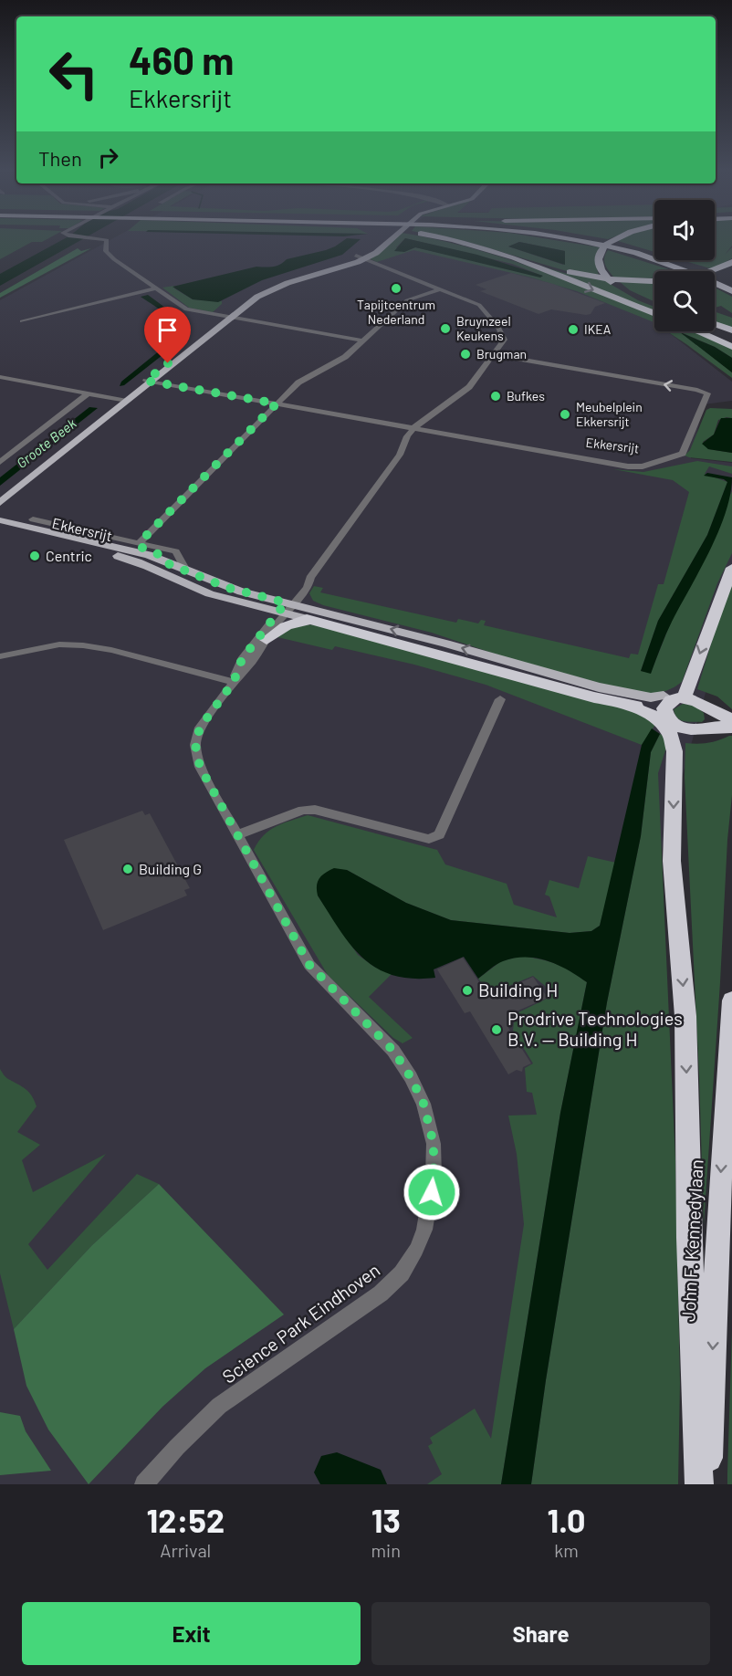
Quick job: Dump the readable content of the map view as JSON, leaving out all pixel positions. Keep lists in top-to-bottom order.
{
  "streets": {
    "highway": ["Ekkersrijt", "John F. Kennedylaan"],
    "street": ["Science Park Eindhoven"]
  },
  "crossings": [
    ["Ekkersrijt", "Science Park Eindhoven"]
  ],
  "water": ["Groote Beek"],
  "places": [
    "Tapijtcentrum Nederland",
    "Bruynzeel Keukens",
    "IKEA",
    "Brugman",
    "Bufkes",
    "Meubelplein Ekkersrijt",
    "Centric",
    "Building G",
    "Building H",
    "Prodrive Technologies B.V. — Building H"
  ],
  "page": {
    "turn": ["460 m", "Ekkersrijt"],
    "then": "Then",
    "eta": [
      "12:52",
      "Arrival",
      "13",
      "min",
      "1.0",
      "km"
    ],
    "buttons": ["Exit", "Share"]
  }
}
